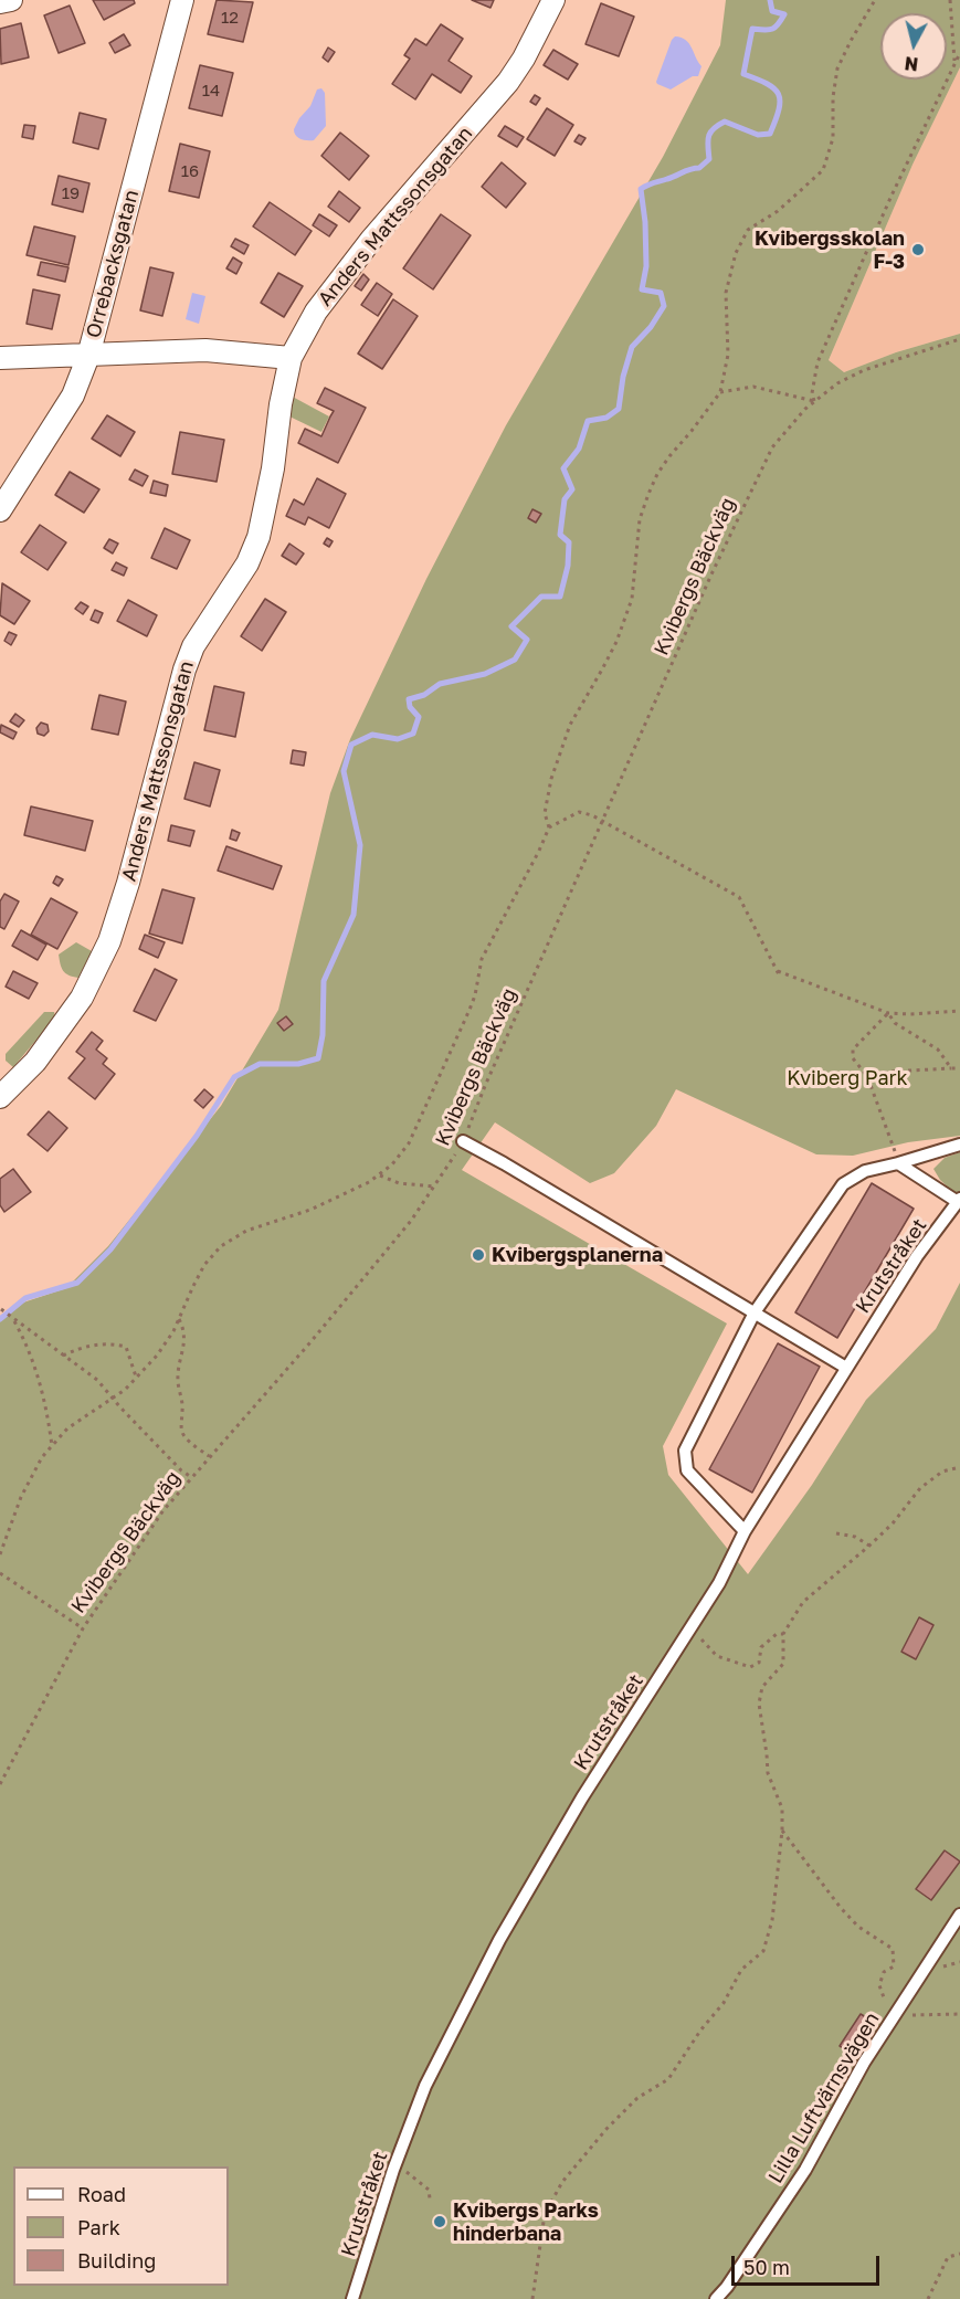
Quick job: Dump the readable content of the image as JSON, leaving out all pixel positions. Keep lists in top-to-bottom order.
{
  "streets": {
    "street": ["Anders Mattssonsgatan", "Orrebacksgatan"],
    "lane": ["Krutstråket", "Lilla Luftvärnsvägen"],
    "path": ["Kvibergs Bäckväg"]
  },
  "parks": ["Kviberg Park"],
  "places": ["Kvibergsskolan F-3", "Kvibergsplanerna", "Kvibergs Parks hinderbana"],
  "house_numbers": [
    "12",
    "14",
    "16",
    "19"
  ],
  "legend": ["Road", "Park", "Building"],
  "scale_bar": "50 m",
  "north": "bottom"
}
